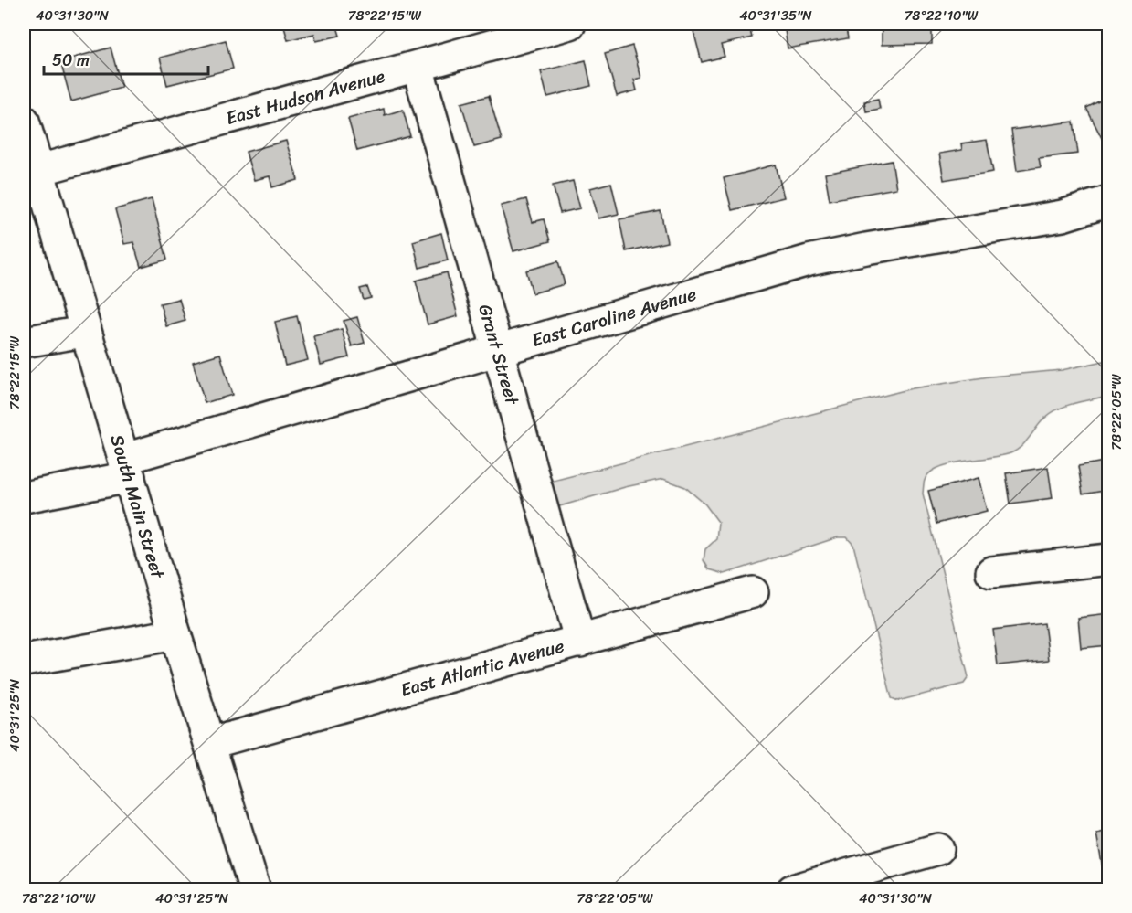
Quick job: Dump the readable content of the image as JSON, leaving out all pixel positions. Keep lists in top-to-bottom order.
{
  "streets": {
    "street": [
      "East Hudson Avenue",
      "East Caroline Avenue",
      "Grant Street",
      "South Main Street",
      "East Atlantic Avenue"
    ]
  },
  "crossings": [
    ["East Hudson Avenue", "Grant Street"],
    ["East Hudson Avenue", "South Main Street"],
    ["East Caroline Avenue", "Grant Street"],
    ["East Caroline Avenue", "South Main Street"],
    ["Grant Street", "East Atlantic Avenue"],
    ["South Main Street", "East Atlantic Avenue"]
  ],
  "scale_bar": "50 m",
  "coordinates": [
    "40°31'30\"N",
    "78°22'15\"W",
    "40°31'35\"N",
    "78°22'10\"W",
    "78°22'05\"W",
    "40°31'25\"N"
  ]
}
